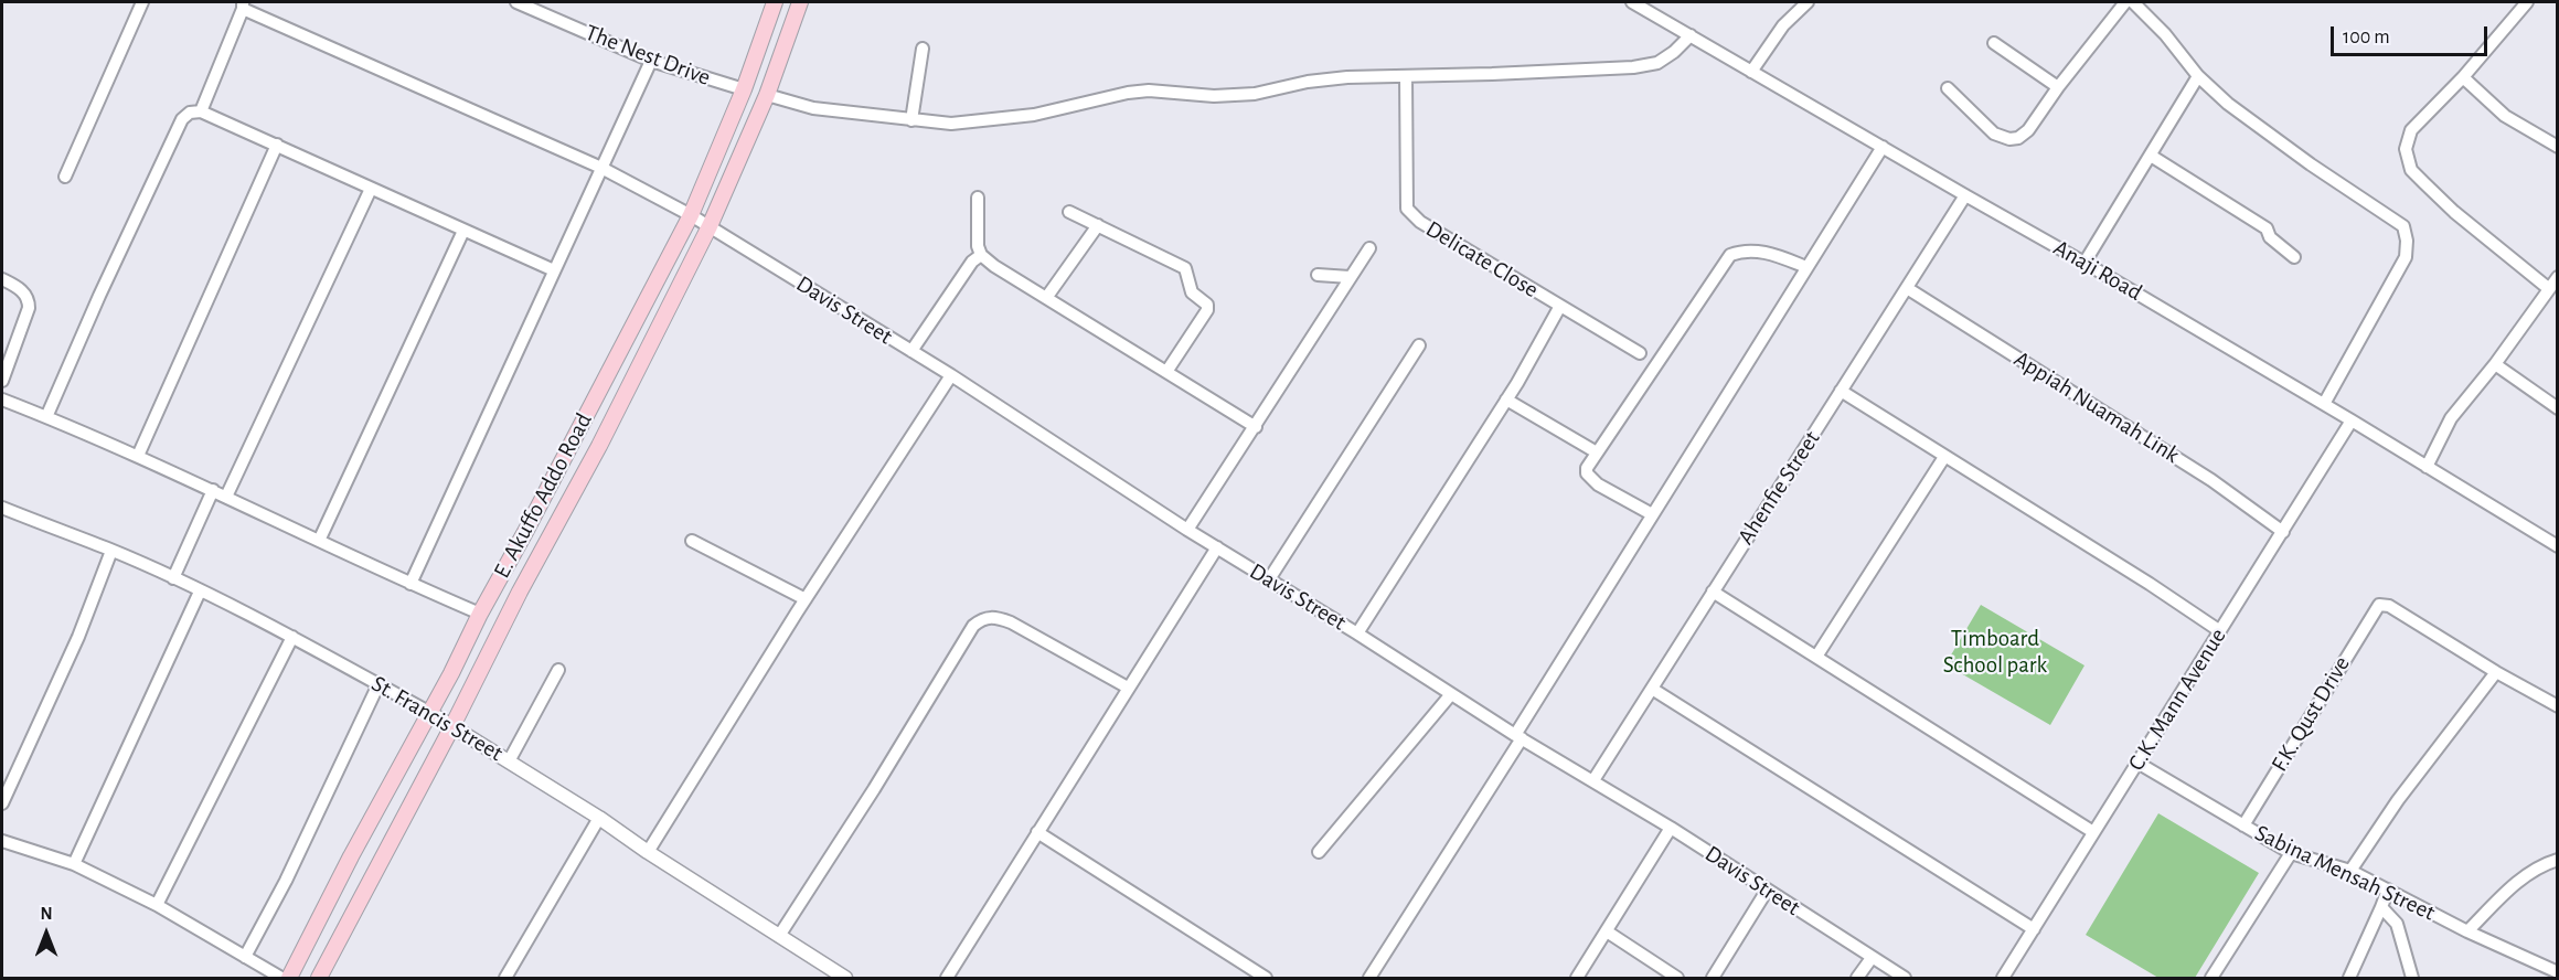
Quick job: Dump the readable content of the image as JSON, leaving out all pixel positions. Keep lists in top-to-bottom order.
{
  "streets": {
    "main road": ["E. Akuffo Addo Road"],
    "street": [
      "The Nest Drive",
      "Delicate Close",
      "Anaji Road",
      "Davis Street",
      "Appiah Nuamah Link",
      "Ahenfie Street",
      "C.K. Mann Avenue",
      "F.K. Qust Drive",
      "St. Francis Street",
      "Sabina Mensah Street"
    ]
  },
  "crossings": [
    ["The Nest Drive", "E. Akuffo Addo Road"],
    ["Anaji Road", "Ahenfie Street"],
    ["Anaji Road", "C.K. Mann Avenue"],
    ["Davis Street", "Ahenfie Street"],
    ["Davis Street", "E. Akuffo Addo Road"],
    ["Appiah Nuamah Link", "Ahenfie Street"],
    ["Appiah Nuamah Link", "C.K. Mann Avenue"],
    ["E. Akuffo Addo Road", "St. Francis Street"],
    ["C.K. Mann Avenue", "Sabina Mensah Street"],
    ["F.K. Qust Drive", "Sabina Mensah Street"]
  ],
  "parks": ["Timboard School park"],
  "scale_bar": "100 m",
  "north": "top"
}
